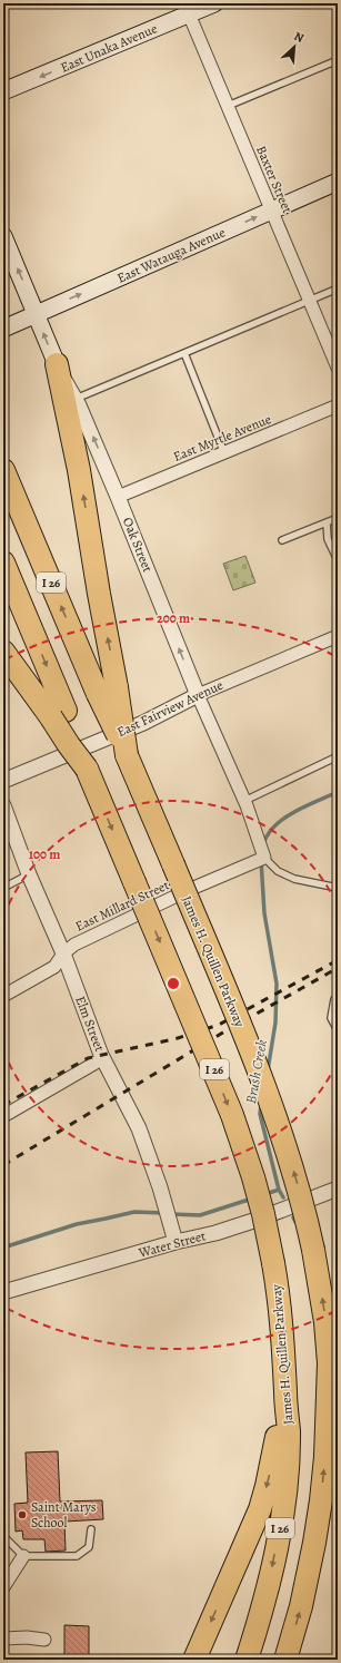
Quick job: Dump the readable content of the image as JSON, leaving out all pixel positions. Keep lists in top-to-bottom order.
{
  "streets": {
    "highway": ["I 26", "James H. Quillen Parkway"],
    "main road": ["East Unaka Avenue", "East Watauga Avenue", "Oak Street"],
    "street": [
      "Baxter Street",
      "East Myrtle Avenue",
      "East Fairview Avenue",
      "East Millard Street",
      "Elm Street",
      "Water Street"
    ]
  },
  "crossings": [
    ["East Unaka Avenue", "Baxter Street"],
    ["Baxter Street", "East Watauga Avenue"],
    ["East Watauga Avenue", "Oak Street"],
    ["East Myrtle Avenue", "Oak Street"],
    ["Oak Street", "East Fairview Avenue"],
    ["Oak Street", "East Millard Street"],
    ["I 26", "James H. Quillen Parkway"],
    ["East Millard Street", "Elm Street"],
    ["Elm Street", "Water Street"]
  ],
  "one_way": ["East Unaka Avenue", "East Watauga Avenue", "Oak Street"],
  "water": ["Brush Creek"],
  "places": ["Saint Marys School"],
  "north": "top right",
  "rings": ["200 m", "100 m"]
}
